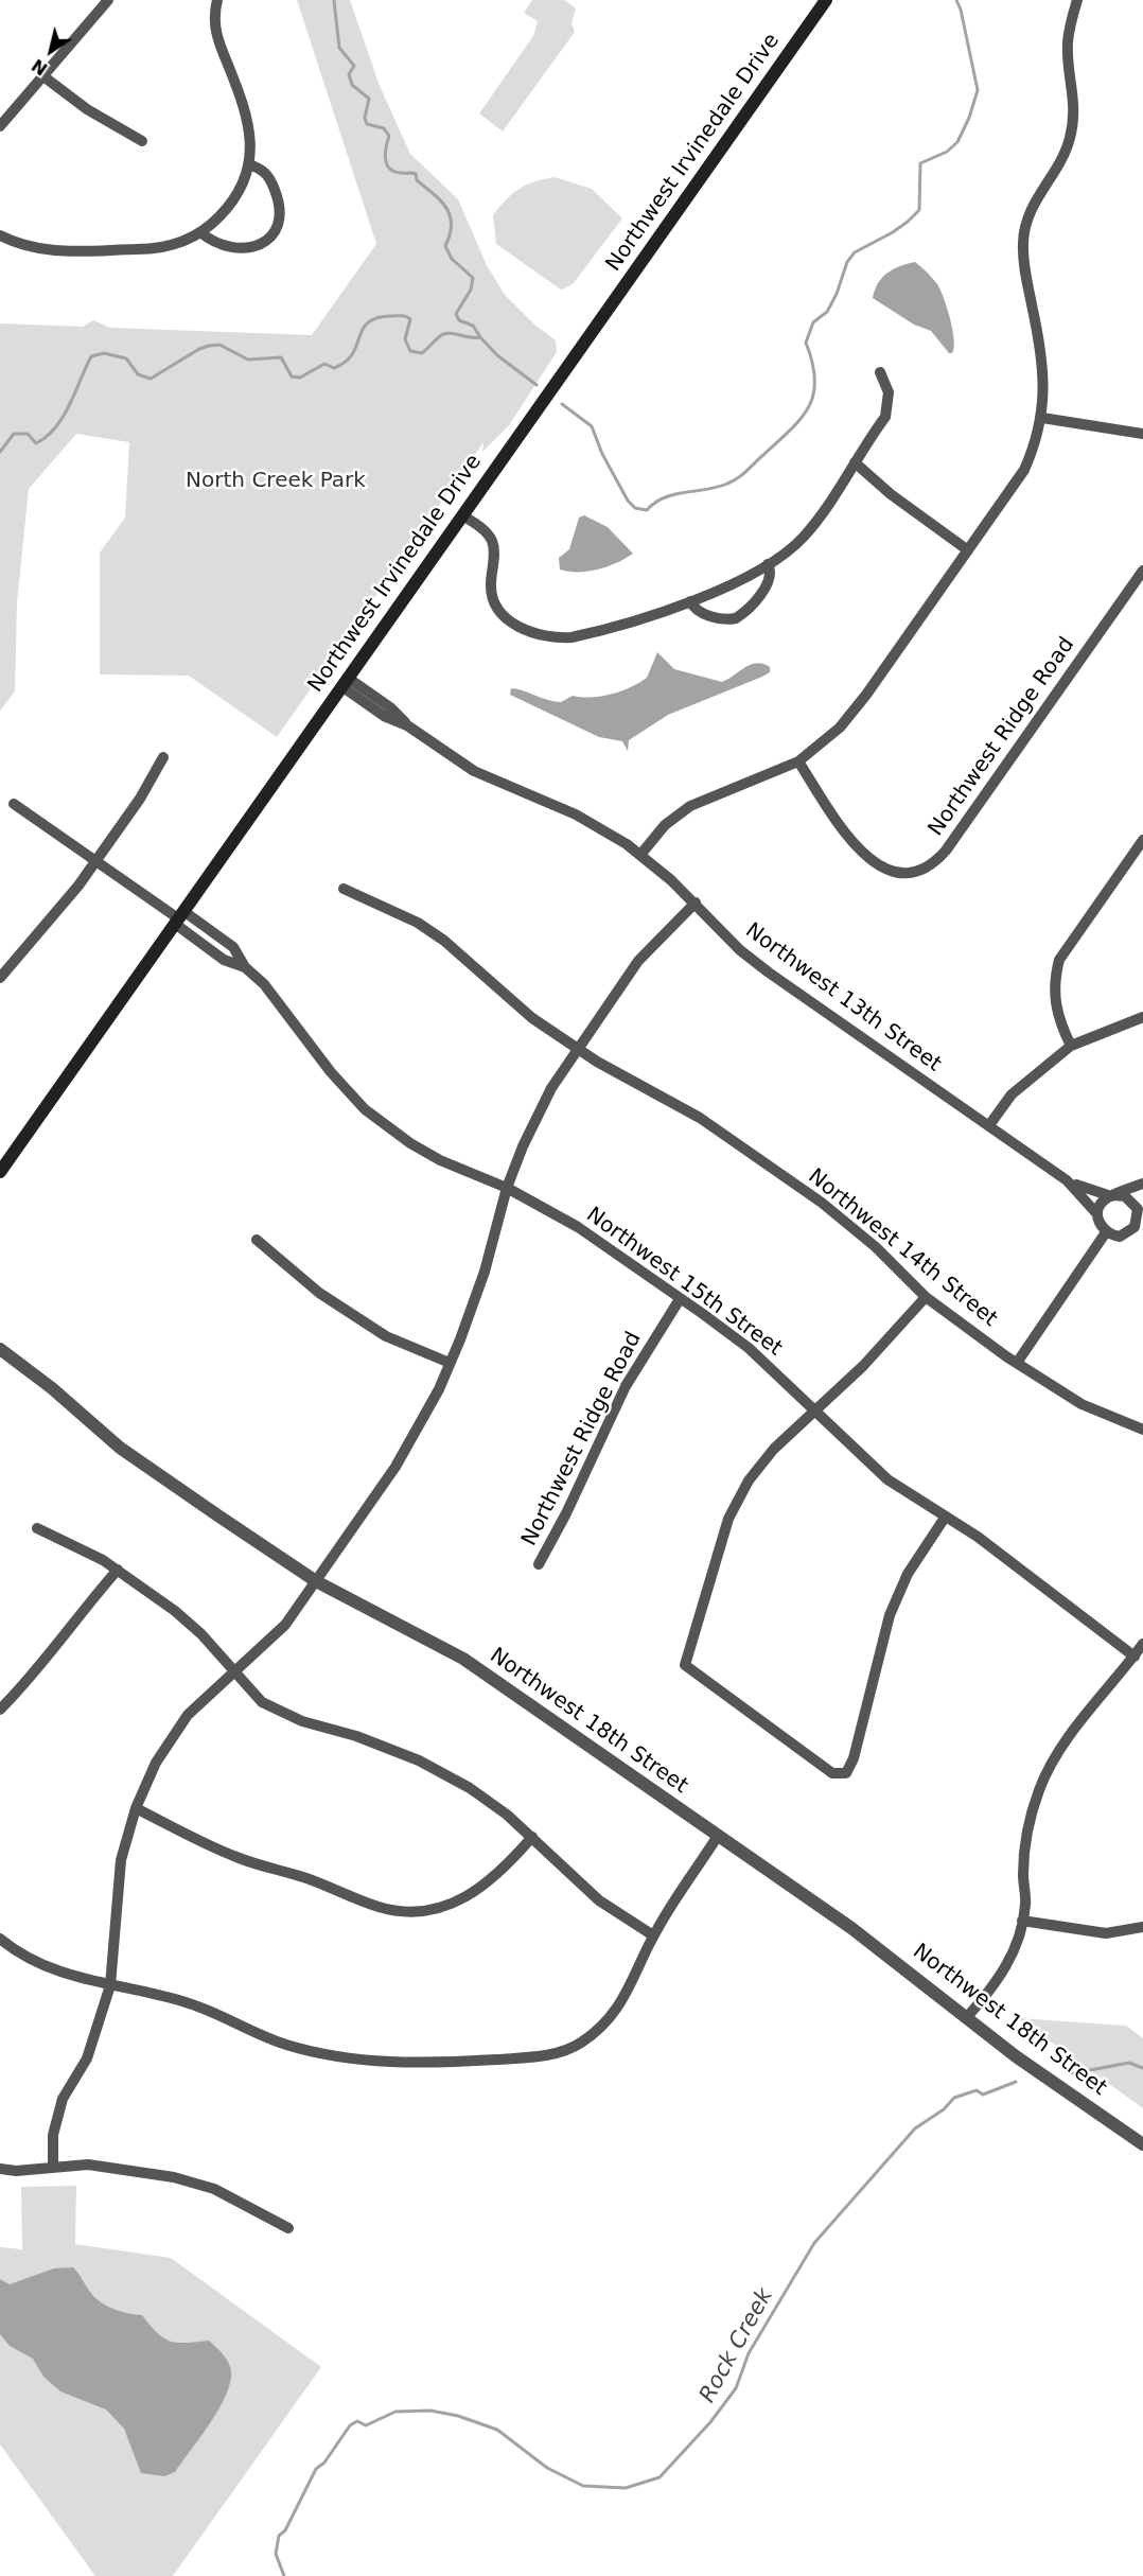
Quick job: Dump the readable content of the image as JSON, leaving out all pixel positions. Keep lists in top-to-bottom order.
{
  "streets": {
    "main road": ["Northwest Irvinedale Drive"],
    "street": [
      "Northwest Ridge Road",
      "Northwest 13th Street",
      "Northwest 14th Street",
      "Northwest 15th Street",
      "Northwest 18th Street"
    ]
  },
  "crossings": [
    ["Northwest Irvinedale Drive", "Northwest 13th Street"],
    ["Northwest Irvinedale Drive", "Northwest 15th Street"],
    ["Northwest Ridge Road", "Northwest 15th Street"]
  ],
  "water": ["Rock Creek"],
  "parks": ["North Creek Park"],
  "north": "bottom left"
}
